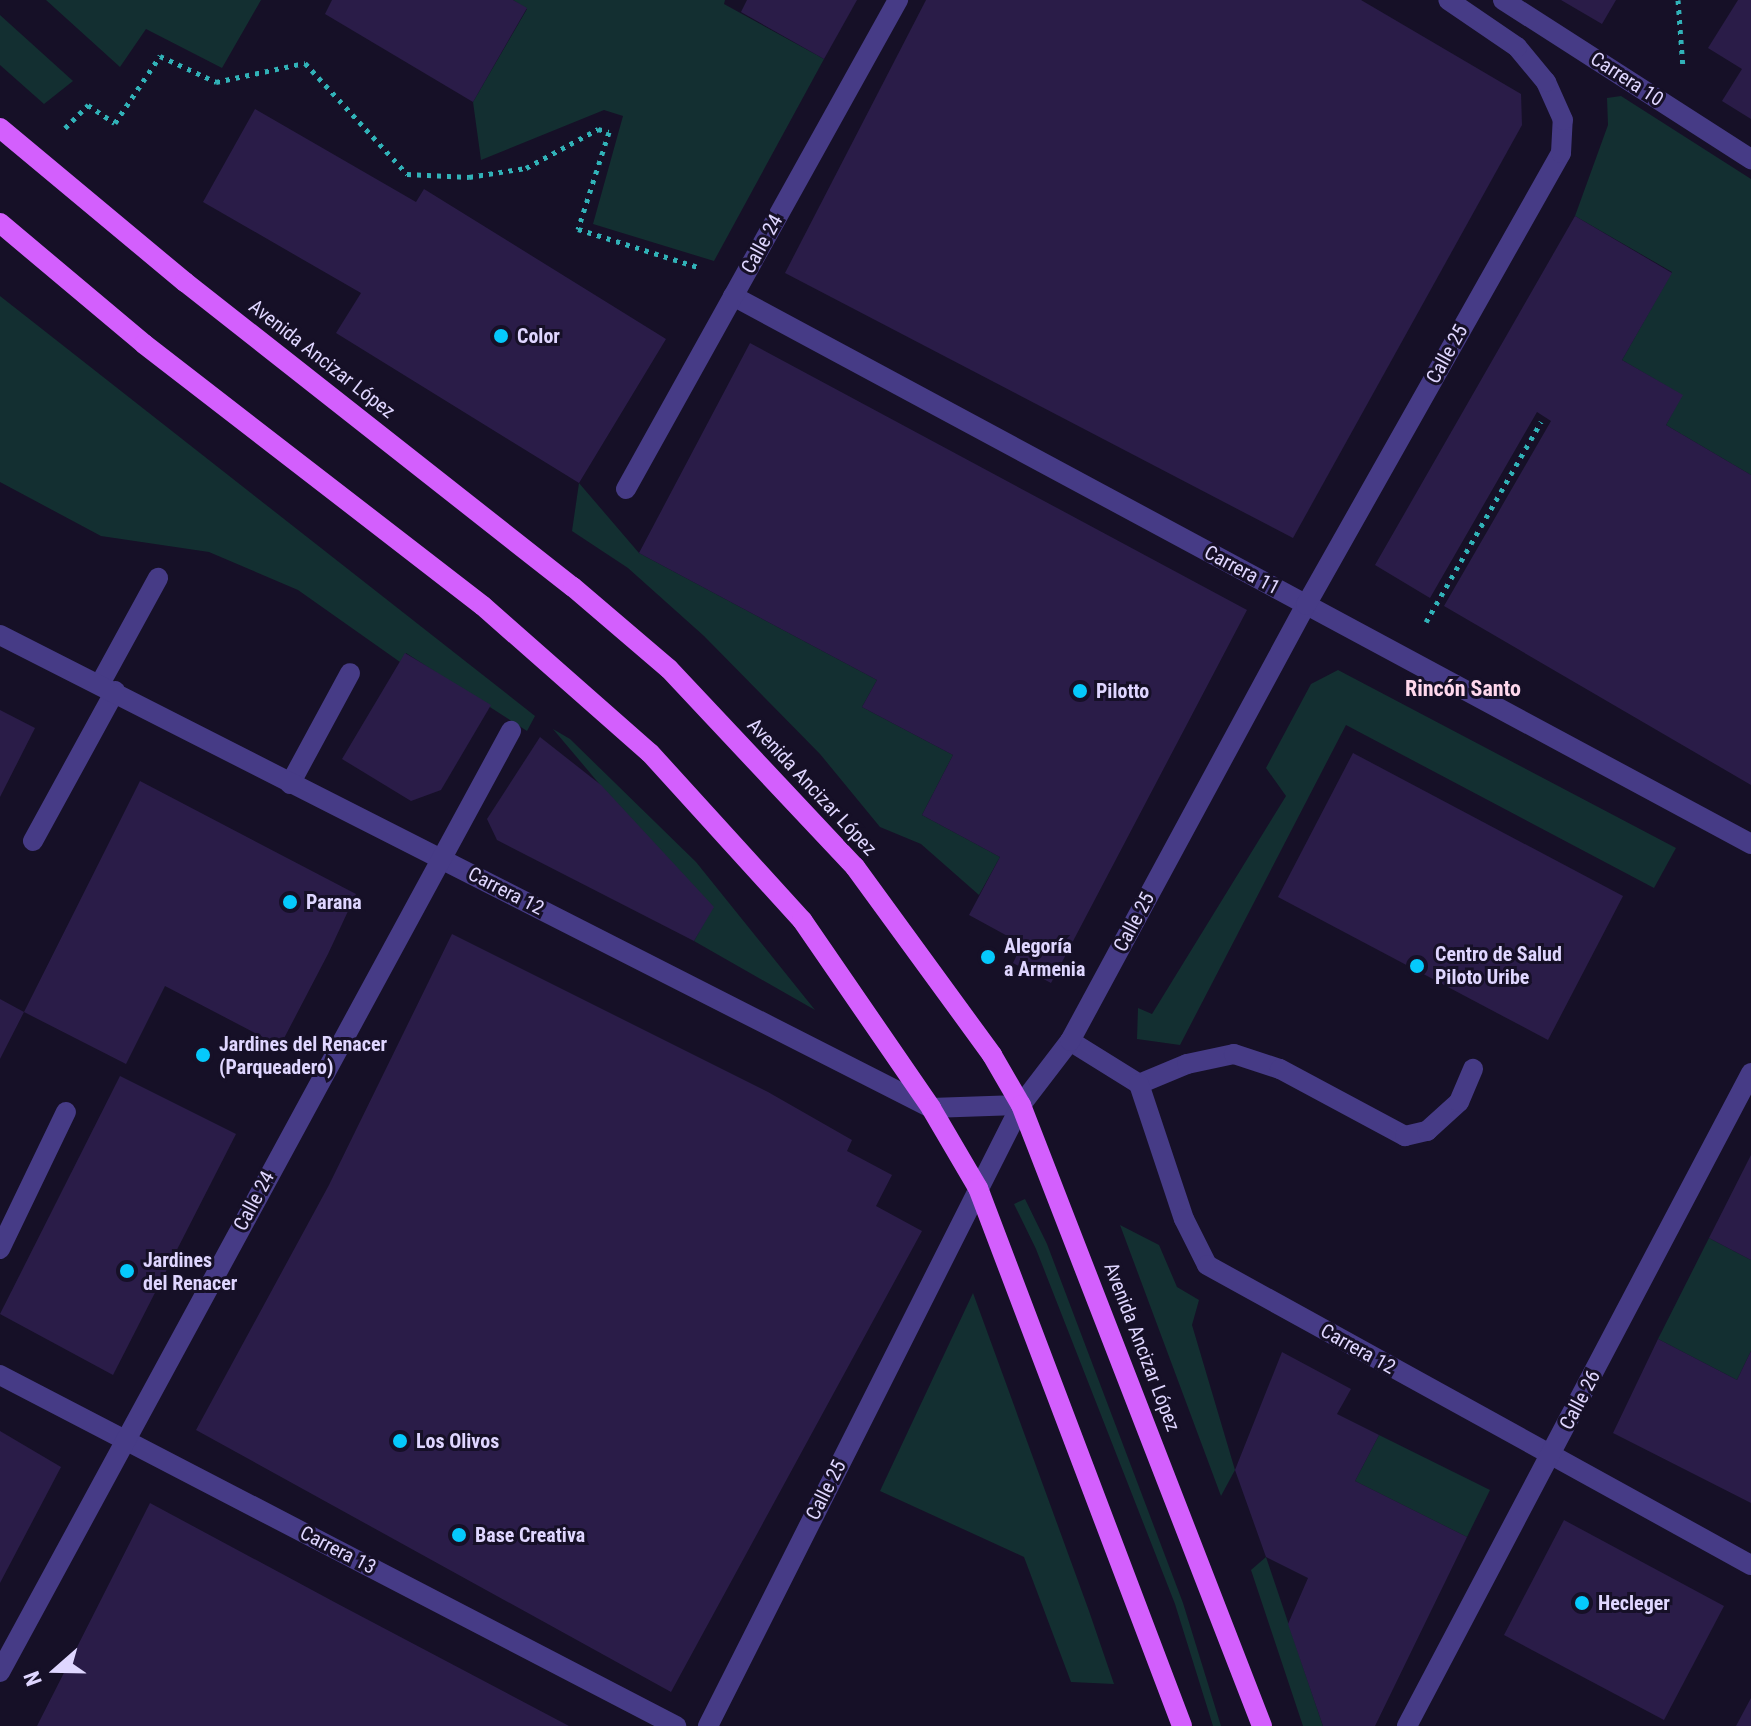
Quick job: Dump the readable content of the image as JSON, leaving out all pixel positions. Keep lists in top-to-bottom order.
{
  "streets": {
    "main road": ["Avenida Ancizar López"],
    "street": [
      "Carrera 10",
      "Calle 24",
      "Calle 25",
      "Carrera 11",
      "Carrera 12",
      "Calle 26",
      "Carrera 13"
    ]
  },
  "crossings": [
    ["Calle 24", "Carrera 11"],
    ["Calle 24", "Carrera 12"],
    ["Calle 24", "Carrera 13"],
    ["Calle 25", "Avenida Ancizar López"],
    ["Calle 25", "Carrera 11"],
    ["Calle 25", "Carrera 12"],
    ["Avenida Ancizar López", "Carrera 12"],
    ["Carrera 12", "Calle 26"]
  ],
  "districts": ["Rincón Santo"],
  "places": [
    "Color",
    "Pilotto",
    "Parana",
    "Alegoría a Armenia",
    "Centro de Salud Piloto Uribe",
    "Jardines del Renacer (Parqueadero)",
    "Jardines del Renacer",
    "Los Olivos",
    "Base Creativa",
    "Hecleger"
  ],
  "north": "left"
}
